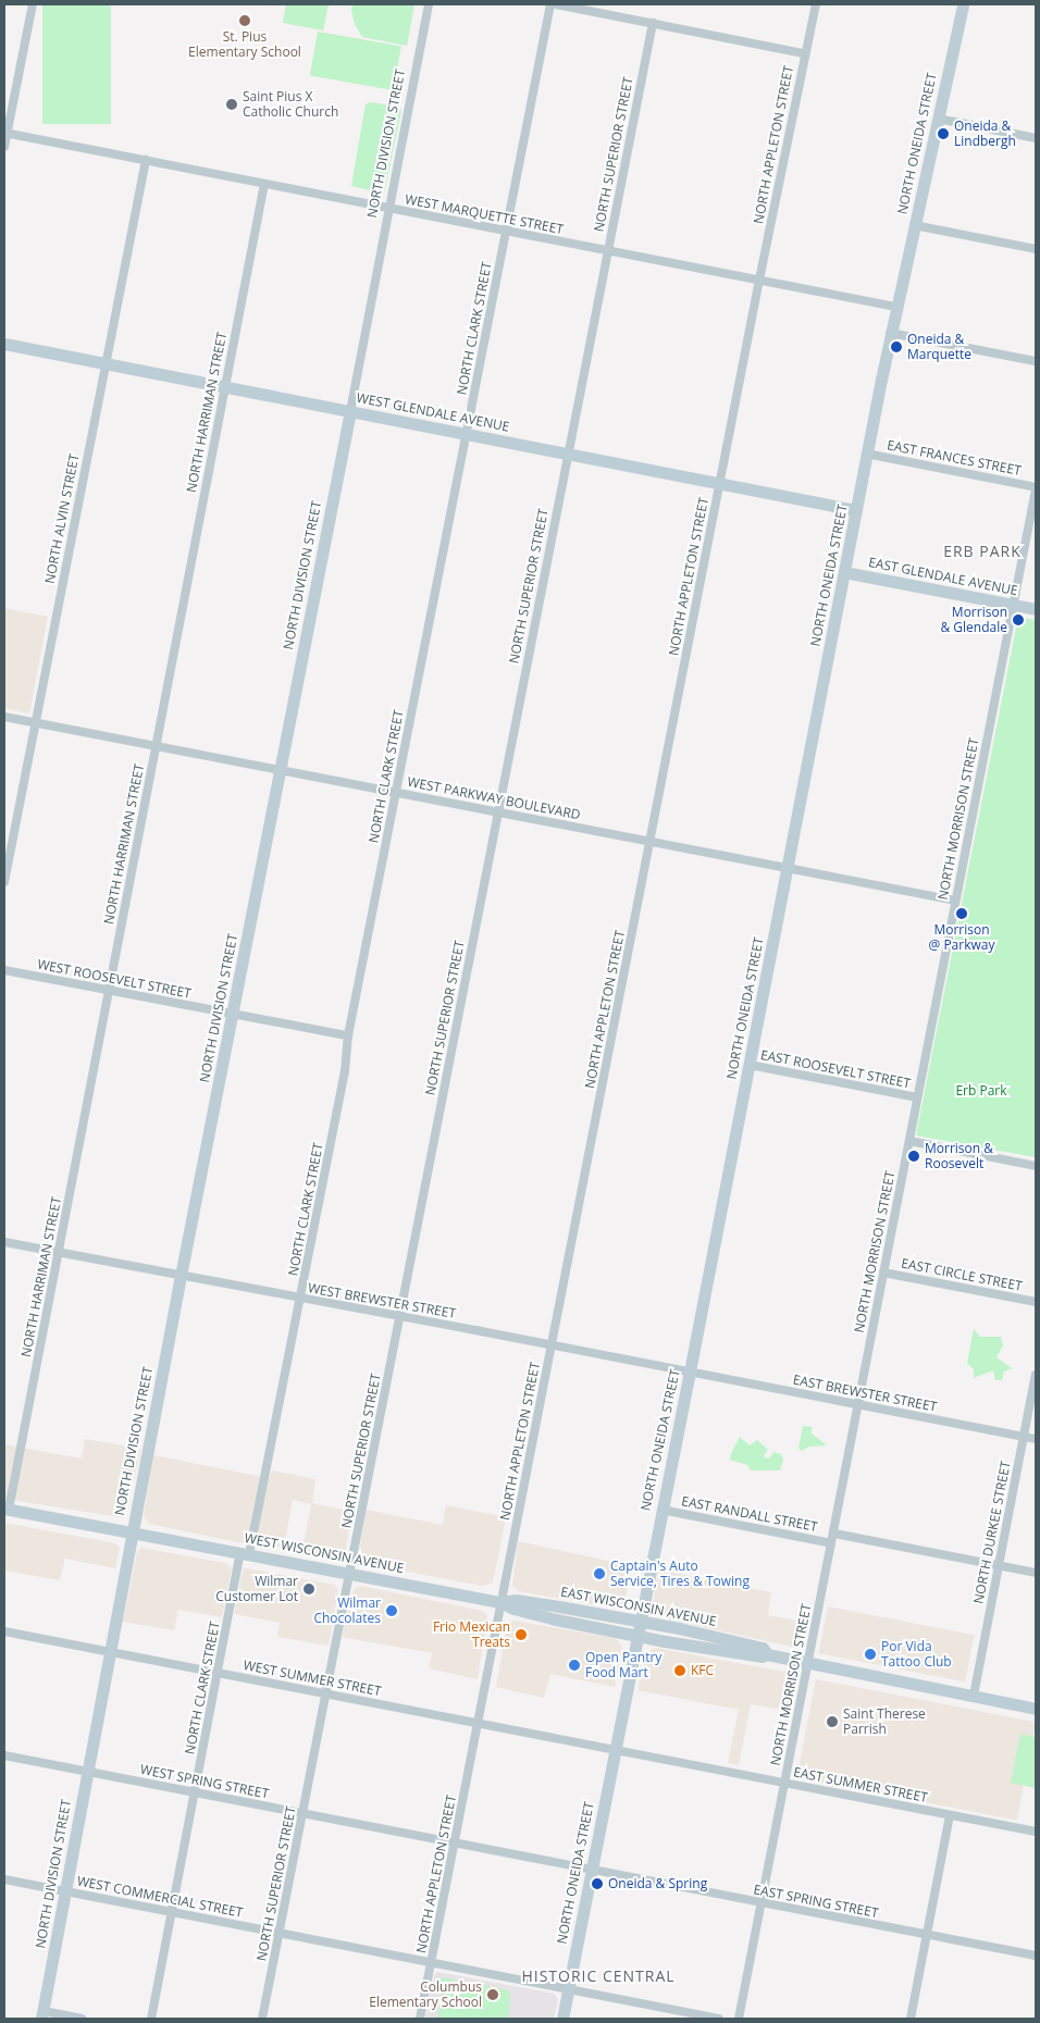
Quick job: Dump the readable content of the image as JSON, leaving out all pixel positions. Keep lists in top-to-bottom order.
{
  "streets": {
    "main road": [
      "NORTH DIVISION STREET",
      "NORTH ONEIDA STREET",
      "WEST GLENDALE AVENUE",
      "EAST GLENDALE AVENUE",
      "WEST WISCONSIN AVENUE",
      "EAST WISCONSIN AVENUE"
    ],
    "street": [
      "NORTH APPLETON STREET",
      "NORTH SUPERIOR STREET",
      "WEST MARQUETTE STREET",
      "NORTH CLARK STREET",
      "NORTH HARRIMAN STREET",
      "EAST FRANCES STREET",
      "NORTH ALVIN STREET",
      "WEST PARKWAY BOULEVARD",
      "NORTH MORRISON STREET",
      "WEST ROOSEVELT STREET",
      "EAST ROOSEVELT STREET",
      "EAST CIRCLE STREET",
      "WEST BREWSTER STREET",
      "EAST BREWSTER STREET",
      "EAST RANDALL STREET",
      "NORTH DURKEE STREET",
      "WEST SUMMER STREET",
      "WEST SPRING STREET",
      "EAST SUMMER STREET",
      "WEST COMMERCIAL STREET",
      "EAST SPRING STREET"
    ]
  },
  "crossings": [
    ["NORTH DIVISION STREET", "WEST MARQUETTE STREET"],
    ["NORTH DIVISION STREET", "WEST GLENDALE AVENUE"],
    ["NORTH DIVISION STREET", "WEST PARKWAY BOULEVARD"],
    ["NORTH DIVISION STREET", "WEST ROOSEVELT STREET"],
    ["NORTH DIVISION STREET", "WEST BREWSTER STREET"],
    ["NORTH DIVISION STREET", "WEST WISCONSIN AVENUE"],
    ["NORTH DIVISION STREET", "WEST SUMMER STREET"],
    ["NORTH DIVISION STREET", "WEST SPRING STREET"],
    ["NORTH DIVISION STREET", "WEST COMMERCIAL STREET"],
    ["NORTH ONEIDA STREET", "WEST MARQUETTE STREET"],
    ["NORTH ONEIDA STREET", "WEST GLENDALE AVENUE"],
    ["NORTH ONEIDA STREET", "EAST FRANCES STREET"],
    ["NORTH ONEIDA STREET", "EAST GLENDALE AVENUE"],
    ["NORTH ONEIDA STREET", "WEST PARKWAY BOULEVARD"],
    ["NORTH ONEIDA STREET", "EAST ROOSEVELT STREET"],
    ["NORTH ONEIDA STREET", "WEST BREWSTER STREET"],
    ["NORTH ONEIDA STREET", "EAST BREWSTER STREET"],
    ["NORTH ONEIDA STREET", "EAST RANDALL STREET"],
    ["NORTH ONEIDA STREET", "WEST WISCONSIN AVENUE"],
    ["NORTH ONEIDA STREET", "EAST WISCONSIN AVENUE"],
    ["NORTH ONEIDA STREET", "WEST SUMMER STREET"],
    ["NORTH ONEIDA STREET", "WEST SPRING STREET"],
    ["NORTH ONEIDA STREET", "EAST SUMMER STREET"],
    ["NORTH ONEIDA STREET", "WEST COMMERCIAL STREET"],
    ["NORTH ONEIDA STREET", "EAST SPRING STREET"],
    ["NORTH APPLETON STREET", "WEST MARQUETTE STREET"],
    ["NORTH APPLETON STREET", "WEST GLENDALE AVENUE"],
    ["NORTH APPLETON STREET", "WEST PARKWAY BOULEVARD"],
    ["NORTH APPLETON STREET", "WEST BREWSTER STREET"],
    ["NORTH APPLETON STREET", "WEST WISCONSIN AVENUE"],
    ["NORTH APPLETON STREET", "EAST WISCONSIN AVENUE"],
    ["NORTH APPLETON STREET", "WEST SUMMER STREET"],
    ["NORTH APPLETON STREET", "WEST SPRING STREET"],
    ["NORTH APPLETON STREET", "WEST COMMERCIAL STREET"],
    ["NORTH SUPERIOR STREET", "WEST MARQUETTE STREET"],
    ["NORTH SUPERIOR STREET", "WEST GLENDALE AVENUE"],
    ["NORTH SUPERIOR STREET", "WEST PARKWAY BOULEVARD"],
    ["NORTH SUPERIOR STREET", "WEST BREWSTER STREET"],
    ["NORTH SUPERIOR STREET", "WEST WISCONSIN AVENUE"],
    ["NORTH SUPERIOR STREET", "WEST SUMMER STREET"],
    ["NORTH SUPERIOR STREET", "WEST SPRING STREET"],
    ["NORTH SUPERIOR STREET", "WEST COMMERCIAL STREET"],
    ["WEST MARQUETTE STREET", "NORTH CLARK STREET"],
    ["WEST MARQUETTE STREET", "NORTH HARRIMAN STREET"],
    ["WEST MARQUETTE STREET", "NORTH ALVIN STREET"],
    ["NORTH CLARK STREET", "WEST GLENDALE AVENUE"],
    ["NORTH CLARK STREET", "WEST PARKWAY BOULEVARD"],
    ["NORTH CLARK STREET", "WEST ROOSEVELT STREET"],
    ["NORTH CLARK STREET", "WEST BREWSTER STREET"],
    ["NORTH CLARK STREET", "WEST WISCONSIN AVENUE"],
    ["NORTH CLARK STREET", "WEST SUMMER STREET"],
    ["NORTH CLARK STREET", "WEST SPRING STREET"],
    ["NORTH CLARK STREET", "WEST COMMERCIAL STREET"],
    ["NORTH HARRIMAN STREET", "WEST GLENDALE AVENUE"],
    ["NORTH HARRIMAN STREET", "WEST PARKWAY BOULEVARD"],
    ["NORTH HARRIMAN STREET", "WEST ROOSEVELT STREET"],
    ["NORTH HARRIMAN STREET", "WEST BREWSTER STREET"],
    ["NORTH HARRIMAN STREET", "WEST WISCONSIN AVENUE"],
    ["WEST GLENDALE AVENUE", "NORTH ALVIN STREET"],
    ["EAST FRANCES STREET", "NORTH MORRISON STREET"],
    ["NORTH ALVIN STREET", "WEST PARKWAY BOULEVARD"],
    ["EAST GLENDALE AVENUE", "NORTH MORRISON STREET"],
    ["WEST PARKWAY BOULEVARD", "NORTH MORRISON STREET"],
    ["NORTH MORRISON STREET", "EAST ROOSEVELT STREET"],
    ["NORTH MORRISON STREET", "EAST CIRCLE STREET"],
    ["NORTH MORRISON STREET", "EAST BREWSTER STREET"],
    ["NORTH MORRISON STREET", "EAST RANDALL STREET"],
    ["NORTH MORRISON STREET", "EAST WISCONSIN AVENUE"],
    ["NORTH MORRISON STREET", "EAST SUMMER STREET"],
    ["NORTH MORRISON STREET", "EAST SPRING STREET"],
    ["WEST BREWSTER STREET", "EAST BREWSTER STREET"],
    ["EAST BREWSTER STREET", "NORTH DURKEE STREET"],
    ["EAST RANDALL STREET", "NORTH DURKEE STREET"],
    ["NORTH DURKEE STREET", "EAST WISCONSIN AVENUE"],
    ["WEST WISCONSIN AVENUE", "EAST WISCONSIN AVENUE"],
    ["WEST SUMMER STREET", "EAST SUMMER STREET"],
    ["WEST SPRING STREET", "EAST SPRING STREET"]
  ],
  "districts": ["ERB PARK", "HISTORIC CENTRAL"],
  "parks": ["Erb Park"],
  "places": [
    "St. Pius Elementary School",
    "Saint Pius X Catholic Church",
    "Oneida & Lindbergh",
    "Oneida & Marquette",
    "Morrison & Glendale",
    "Morrison @ Parkway",
    "Morrison & Roosevelt",
    "Captain's Auto Service, Tires & Towing",
    "Wilmar Customer Lot",
    "Wilmar Chocolates",
    "Frio Mexican Treats",
    "Por Vida Tattoo Club",
    "Open Pantry Food Mart",
    "KFC",
    "Saint Therese Parrish",
    "Oneida & Spring",
    "Columbus Elementary School"
  ]
}
